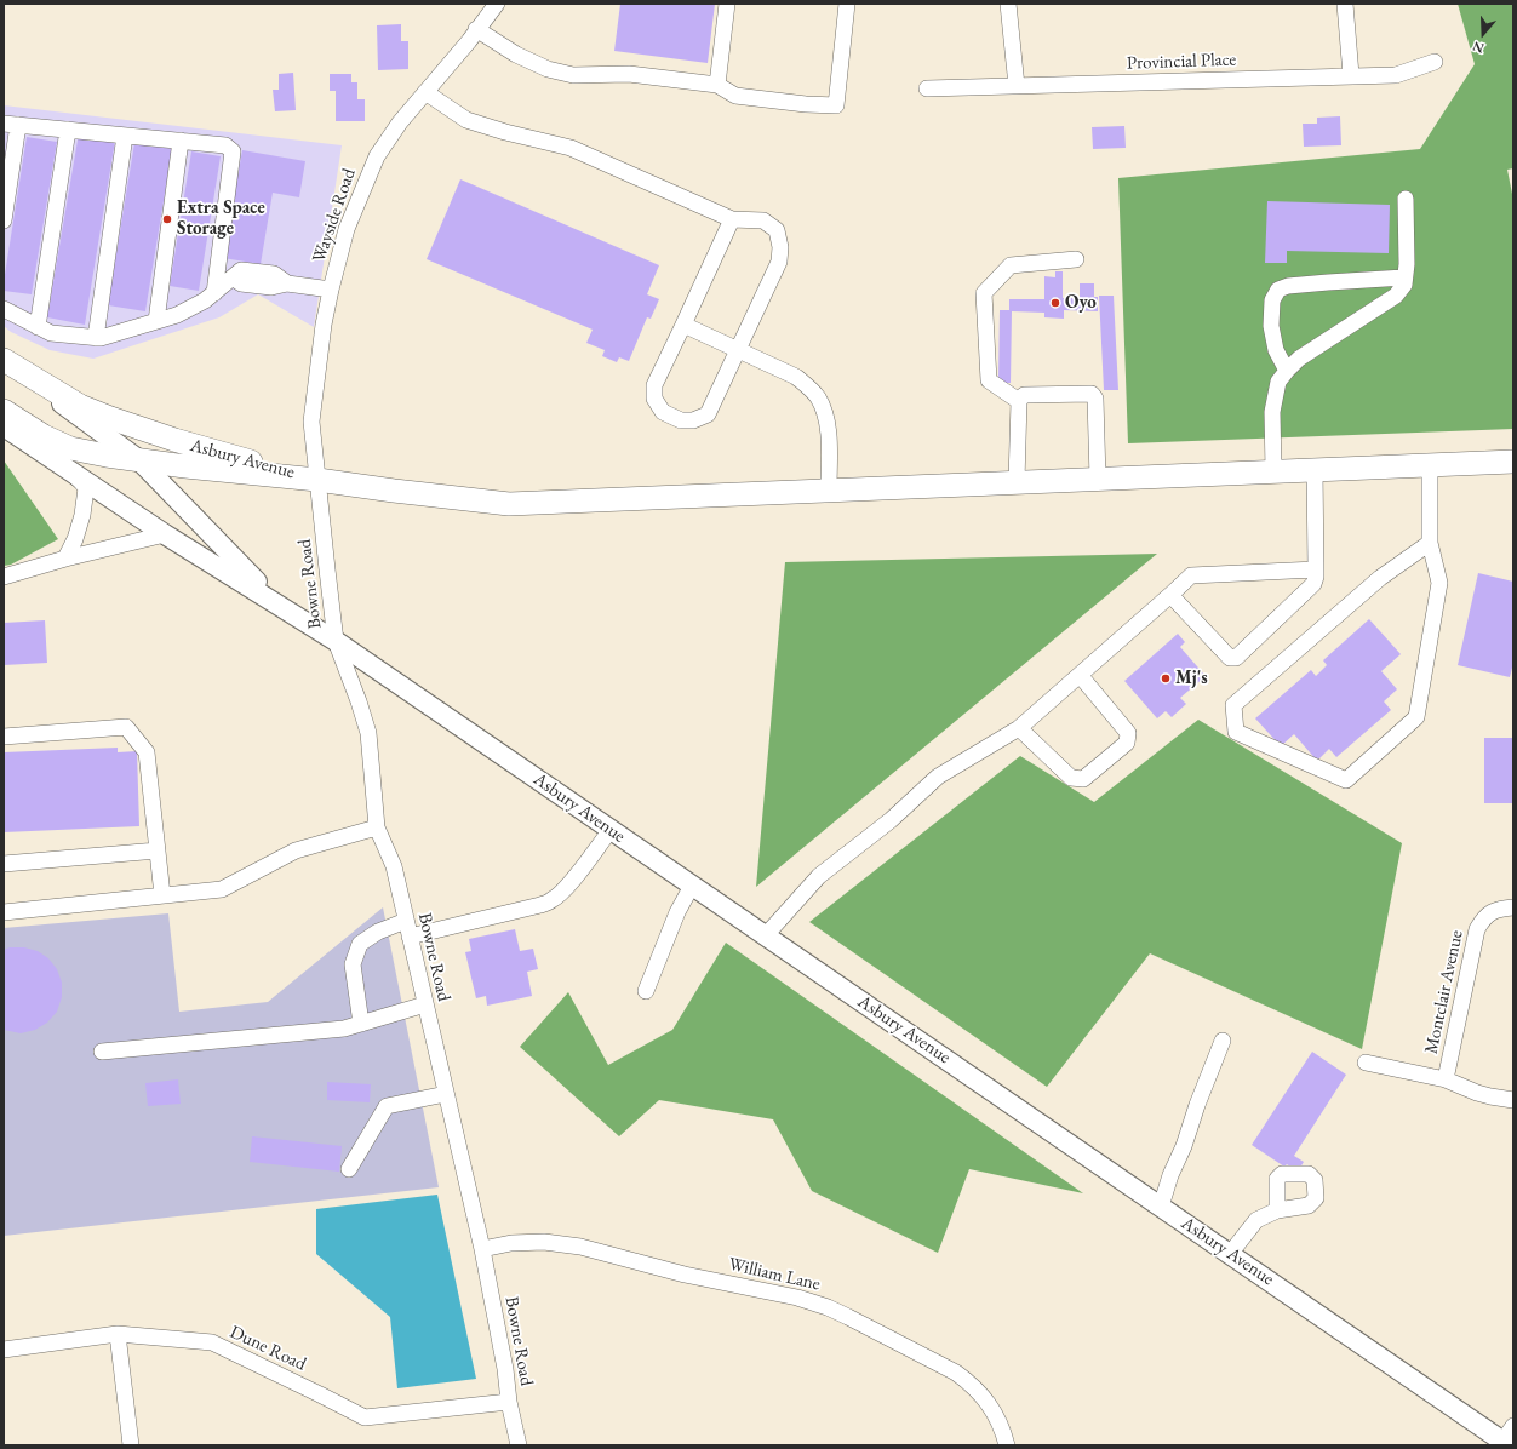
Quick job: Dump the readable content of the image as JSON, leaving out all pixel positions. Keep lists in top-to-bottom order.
{
  "streets": {
    "highway": ["Asbury Avenue"],
    "street": [
      "Provincial Place",
      "Wayside Road",
      "Bowne Road",
      "Montclair Avenue",
      "William Lane",
      "Dune Road"
    ]
  },
  "crossings": [
    ["Wayside Road", "Asbury Avenue"],
    ["Wayside Road", "Bowne Road"],
    ["Asbury Avenue", "Bowne Road"],
    ["Bowne Road", "William Lane"],
    ["Bowne Road", "Dune Road"]
  ],
  "places": ["Extra Space Storage", "Oyo", "Mj's"],
  "north": "bottom"
}
